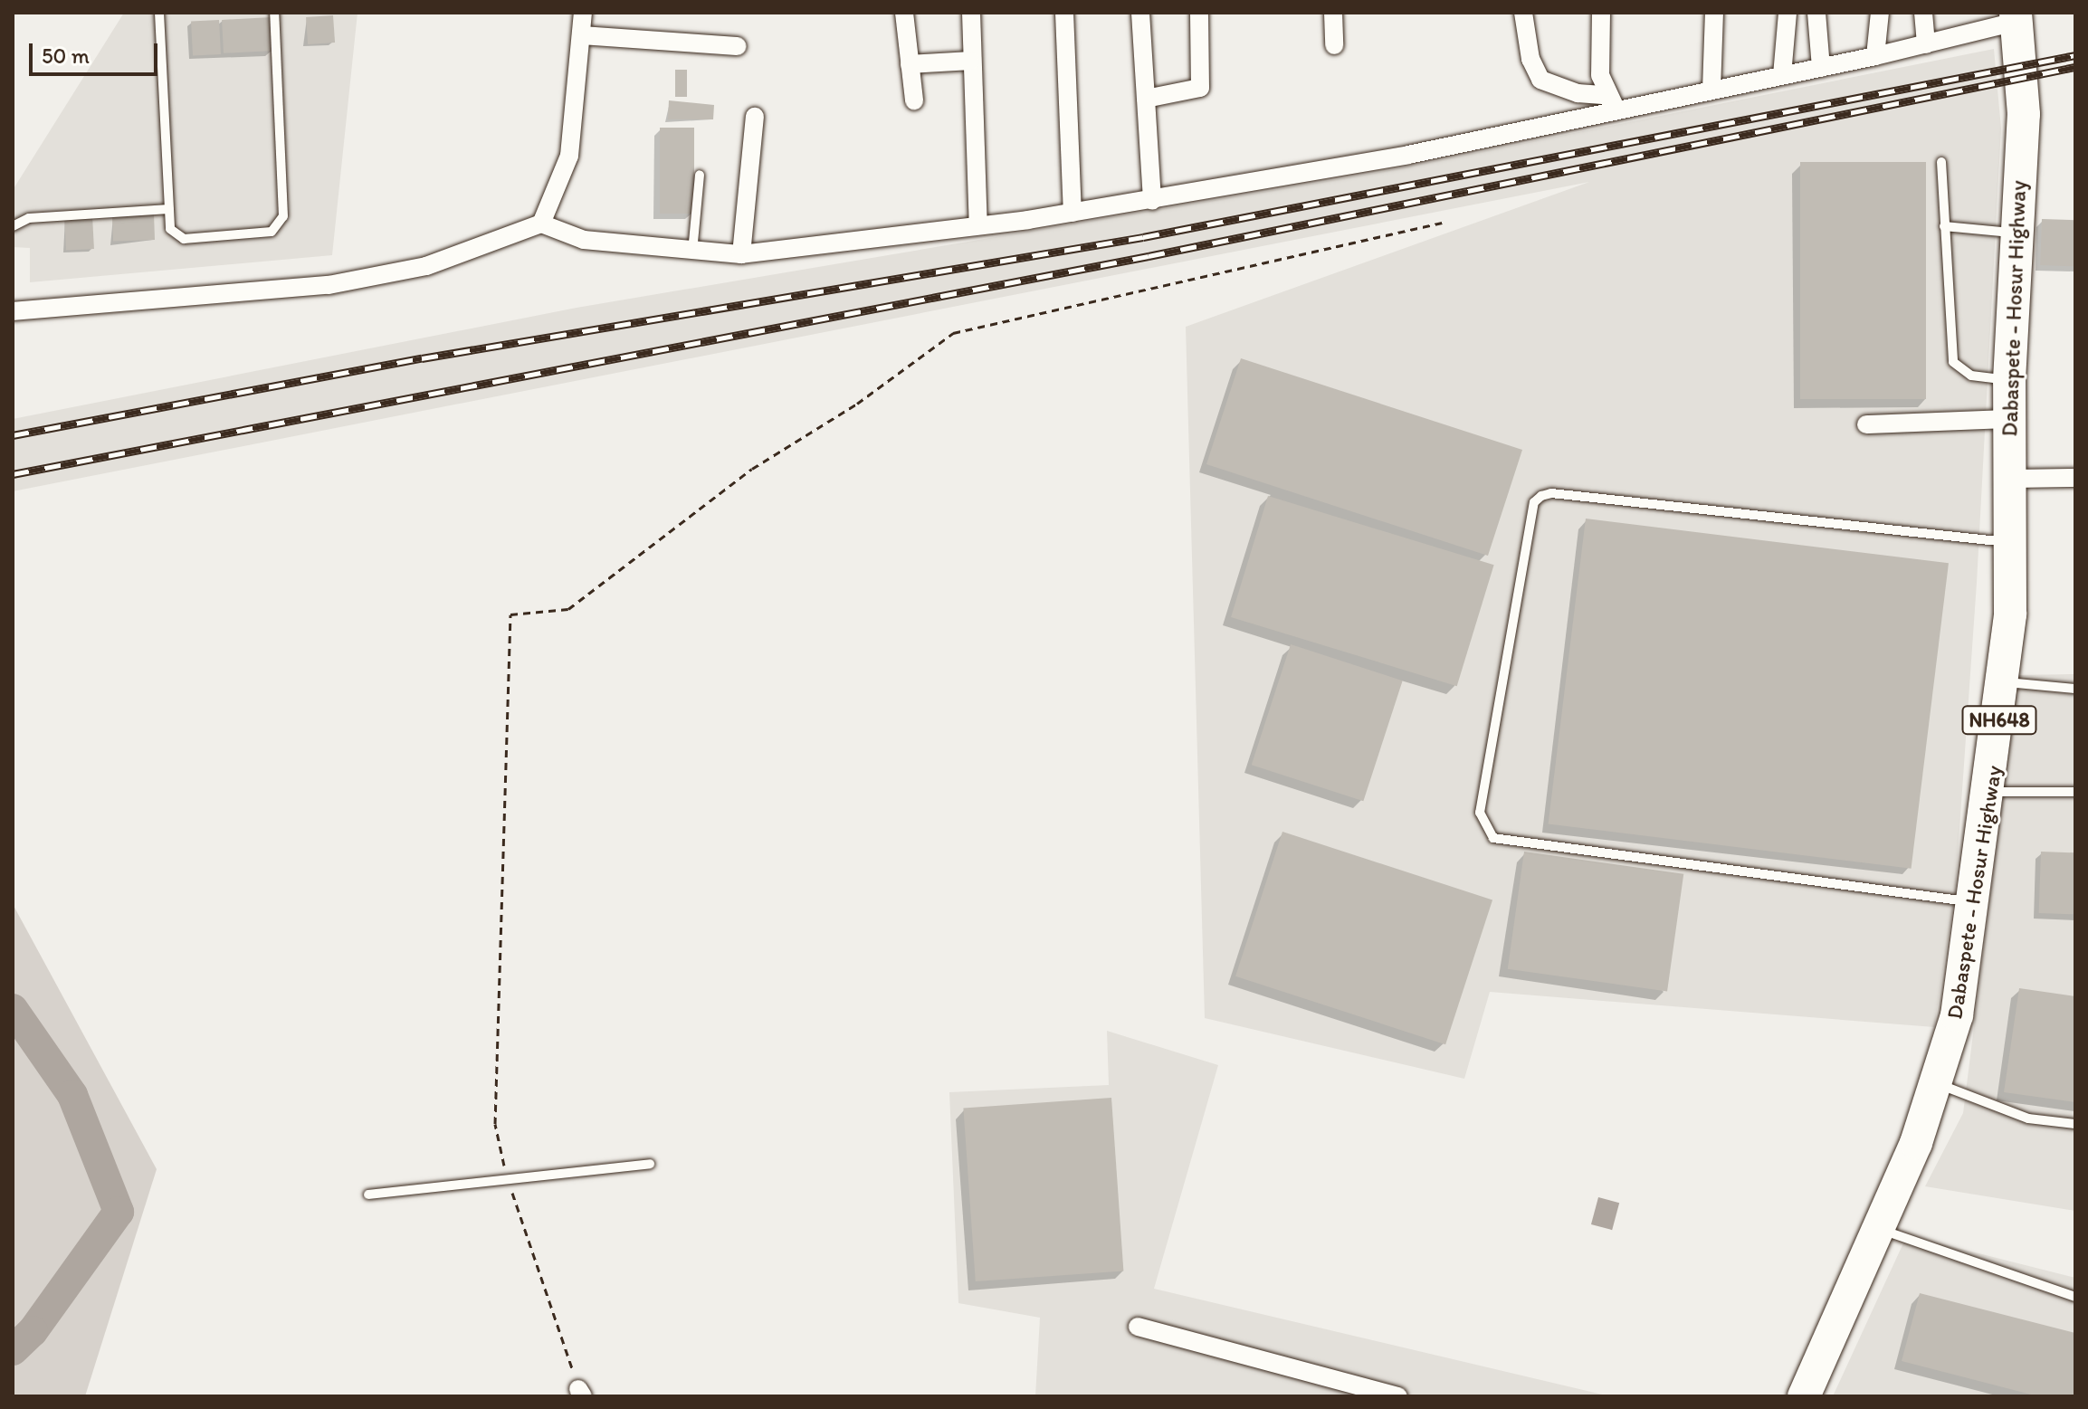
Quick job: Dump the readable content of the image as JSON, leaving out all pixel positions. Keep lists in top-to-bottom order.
{
  "streets": {
    "highway": ["Dabaspete - Hosur Highway", "NH648"]
  },
  "scale_bar": "50 m"
}
